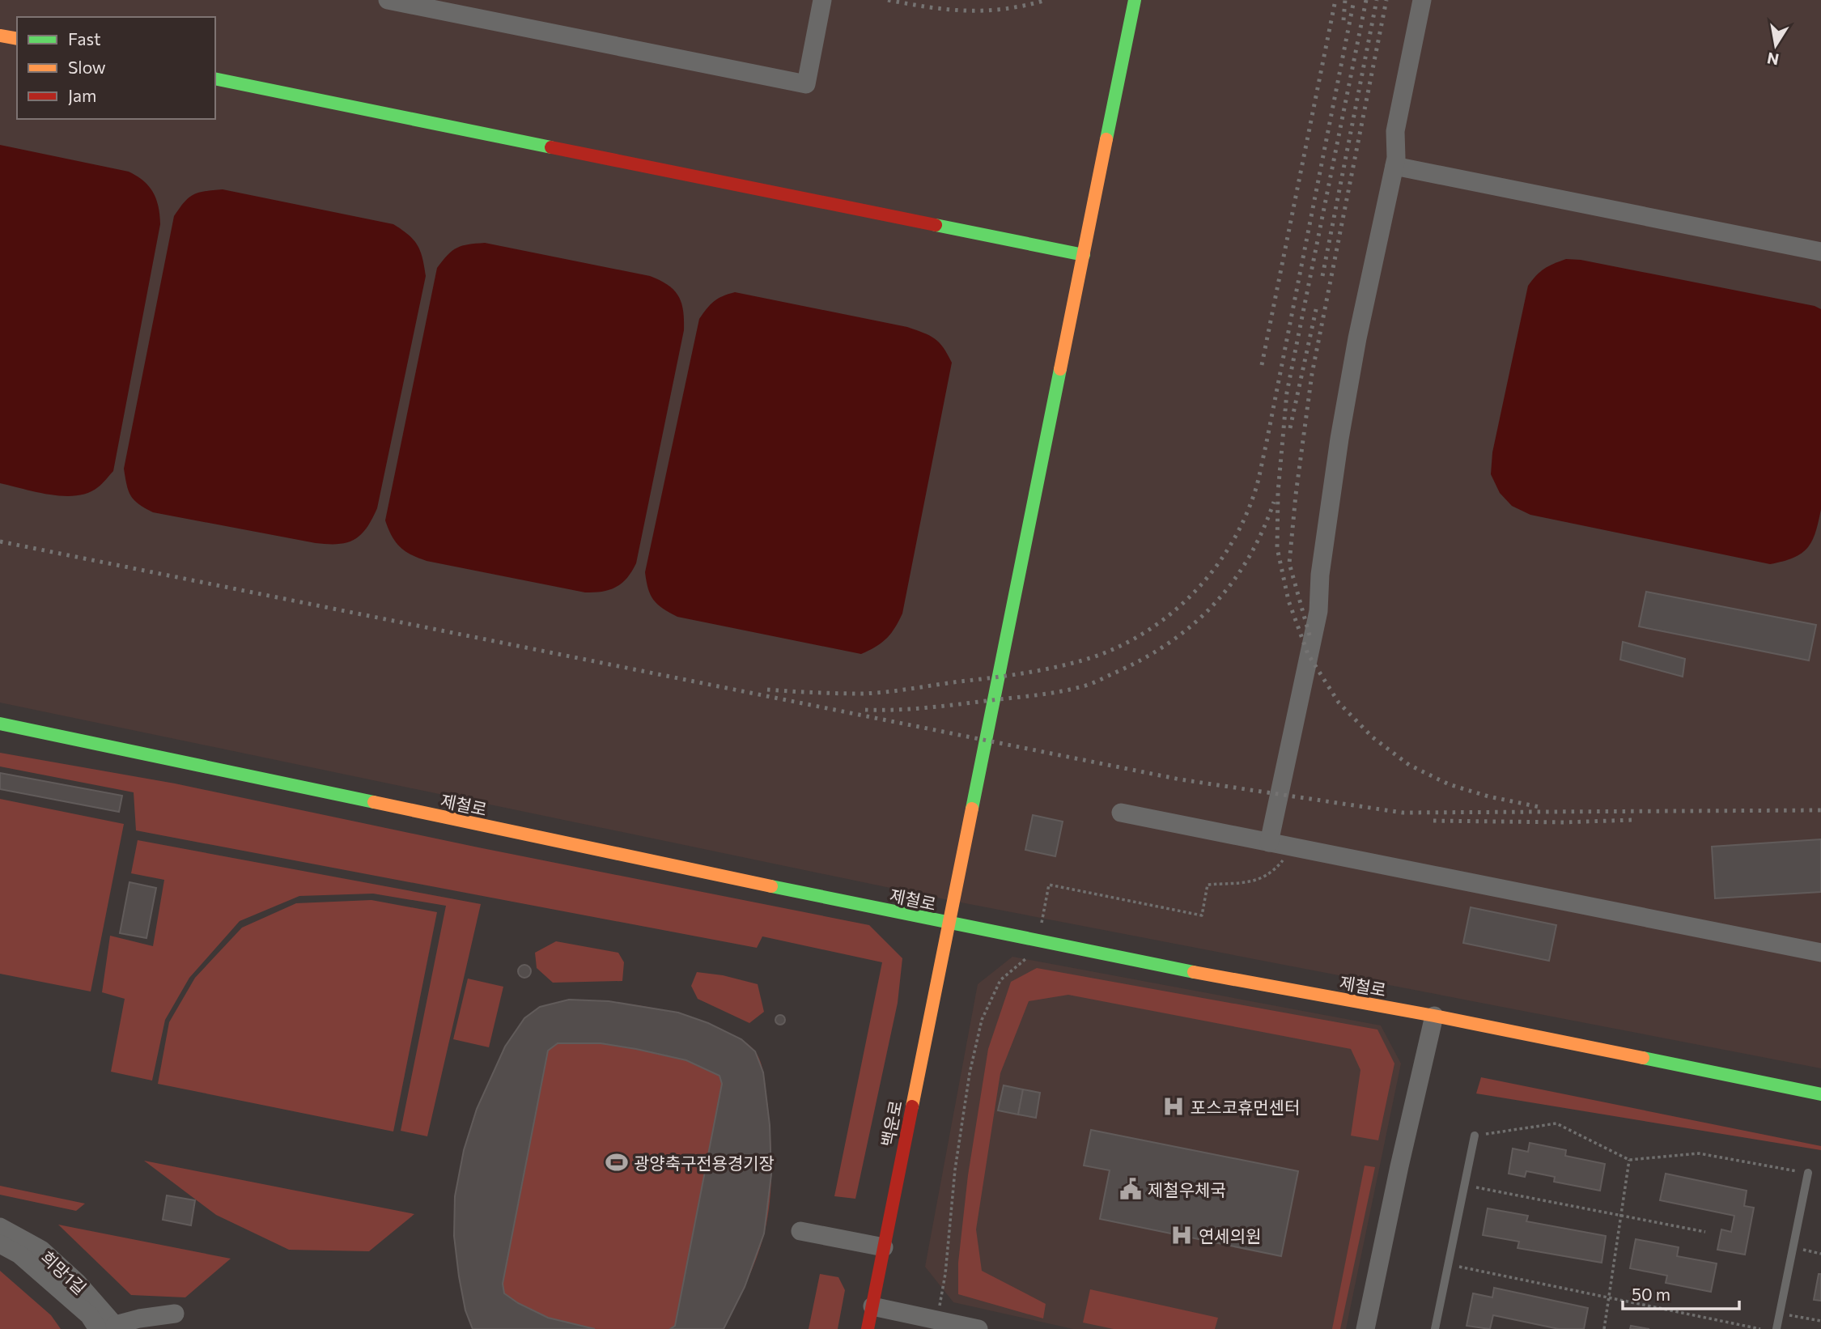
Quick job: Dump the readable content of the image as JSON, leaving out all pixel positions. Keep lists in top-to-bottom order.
{
  "streets": {
    "main road": ["제철로", "백운로"],
    "street": ["희망1길"]
  },
  "crossings": [
    ["제철로", "백운로"]
  ],
  "places": {
    "hospital": ["포스코휴먼센터", "연세의원"],
    "sports": ["광양축구전용경기장"],
    "public building": ["제철우체국"]
  },
  "legend": ["Fast", "Slow", "Jam"],
  "scale_bar": "50 m",
  "north": "bottom"
}
